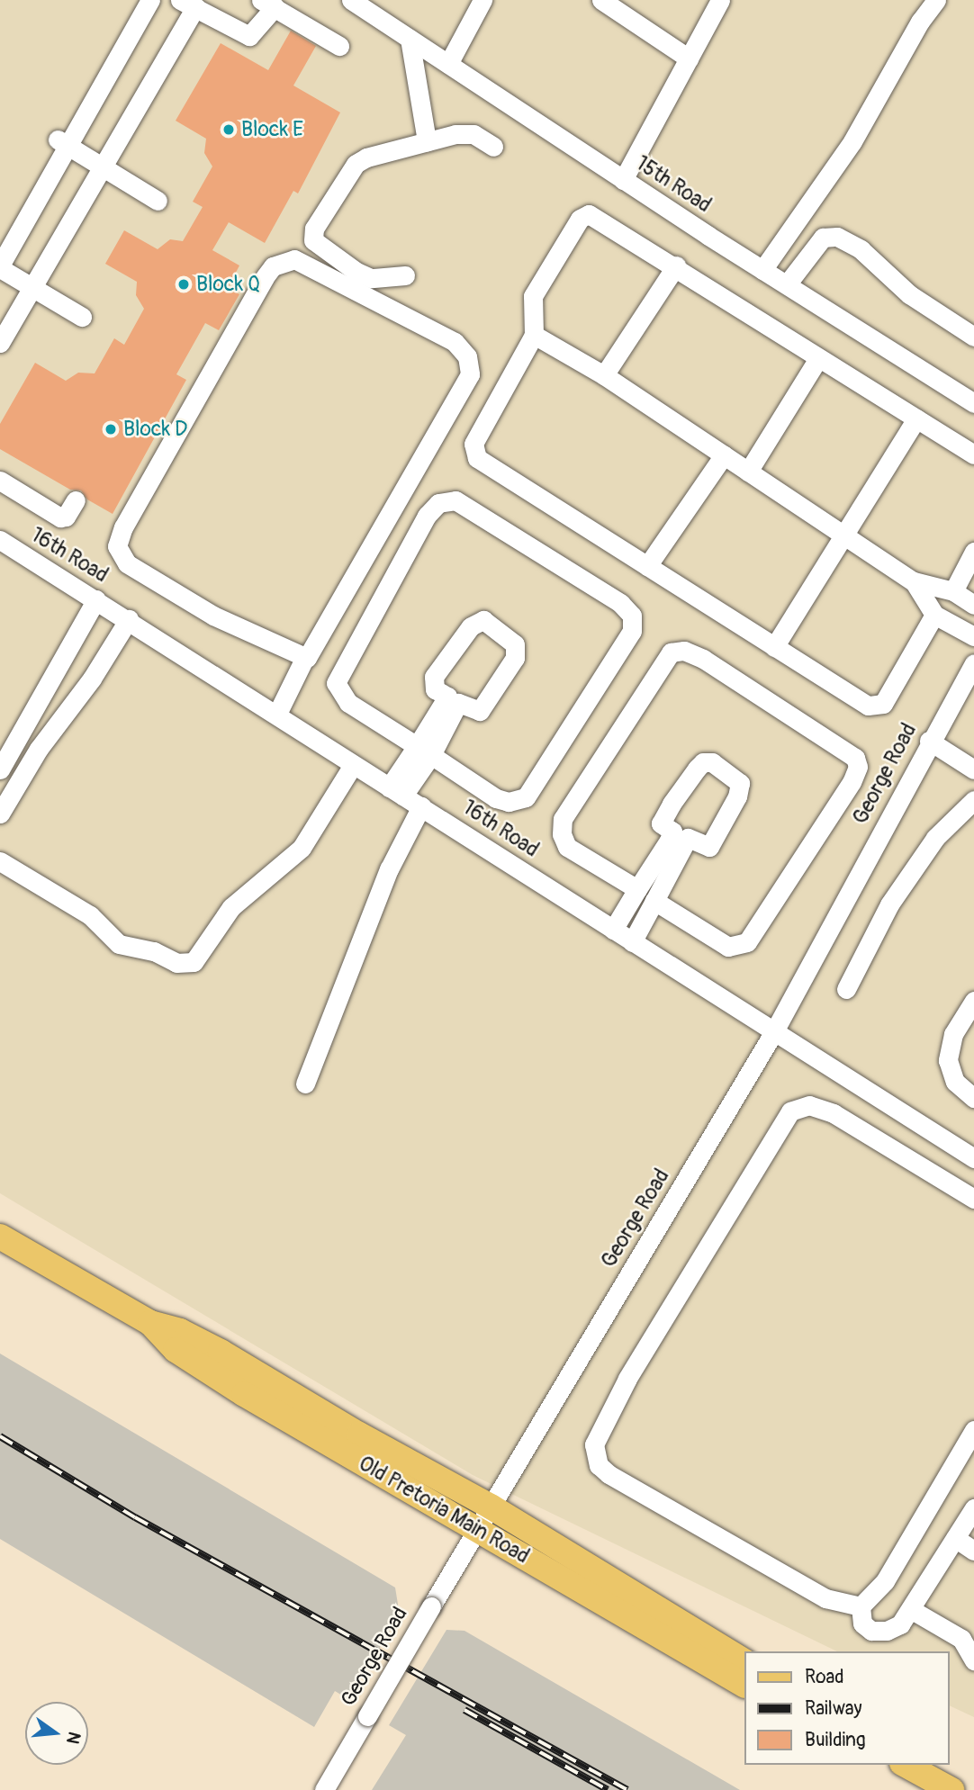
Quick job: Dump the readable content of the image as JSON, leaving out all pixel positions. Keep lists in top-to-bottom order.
{
  "streets": {
    "main road": ["Old Pretoria Main Road"],
    "street": ["15th Road", "16th Road", "George Road"]
  },
  "crossings": [
    ["16th Road", "George Road"],
    ["George Road", "Old Pretoria Main Road"]
  ],
  "places": ["Block E", "Block Q", "Block D"],
  "legend": ["Road", "Railway", "Building"],
  "north": "right"
}
